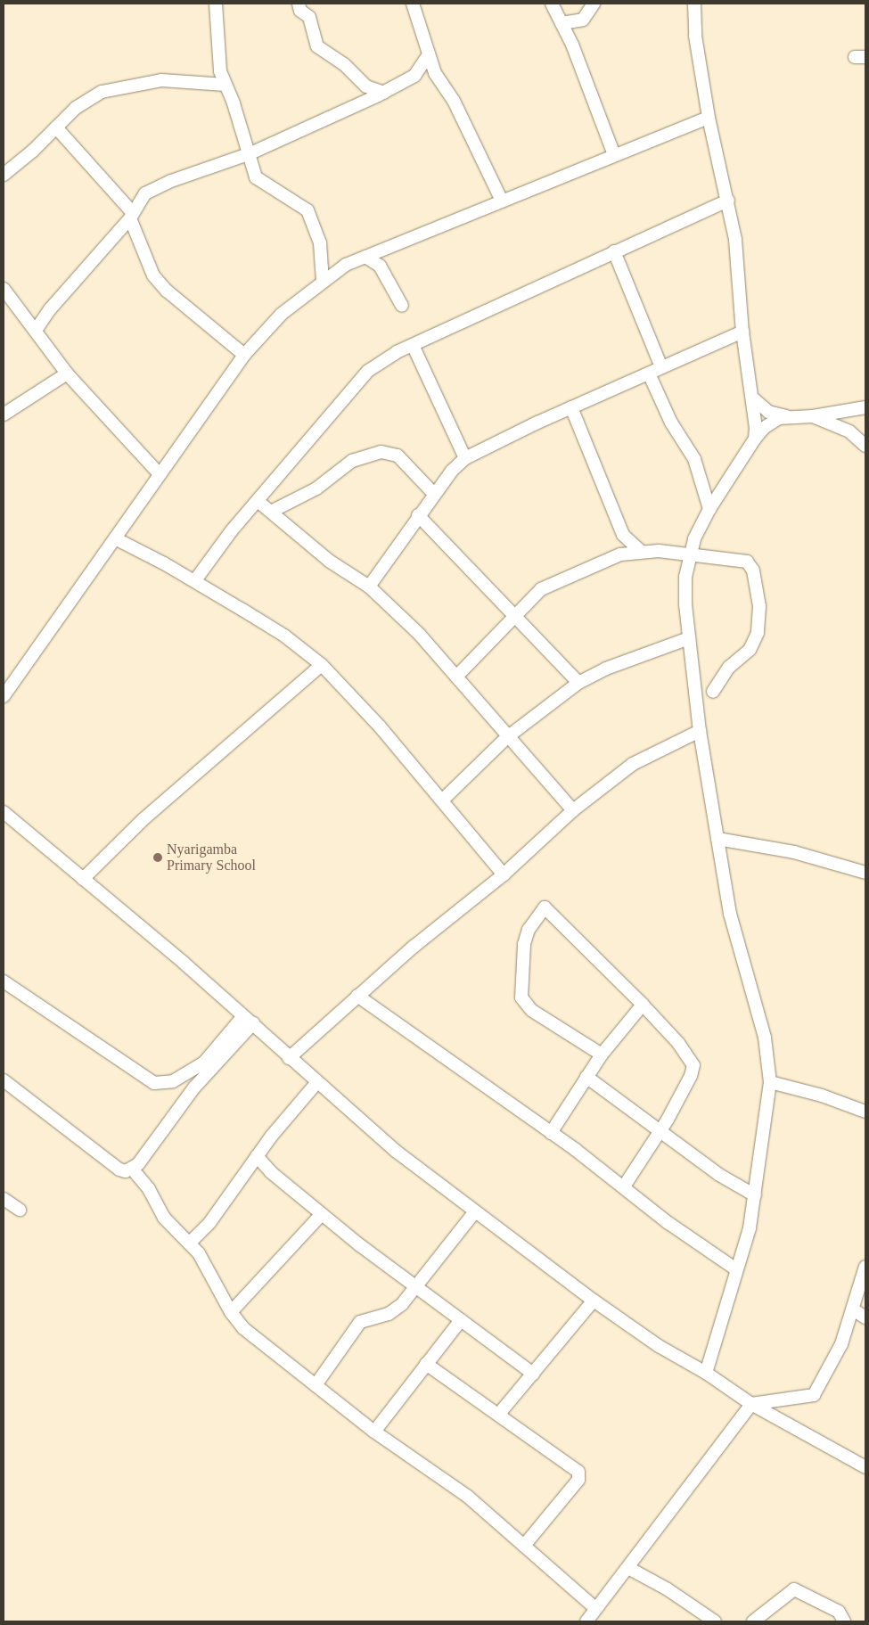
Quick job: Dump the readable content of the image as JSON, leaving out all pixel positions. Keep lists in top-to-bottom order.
{
  "places": ["Nyarigamba Primary School"]
}
